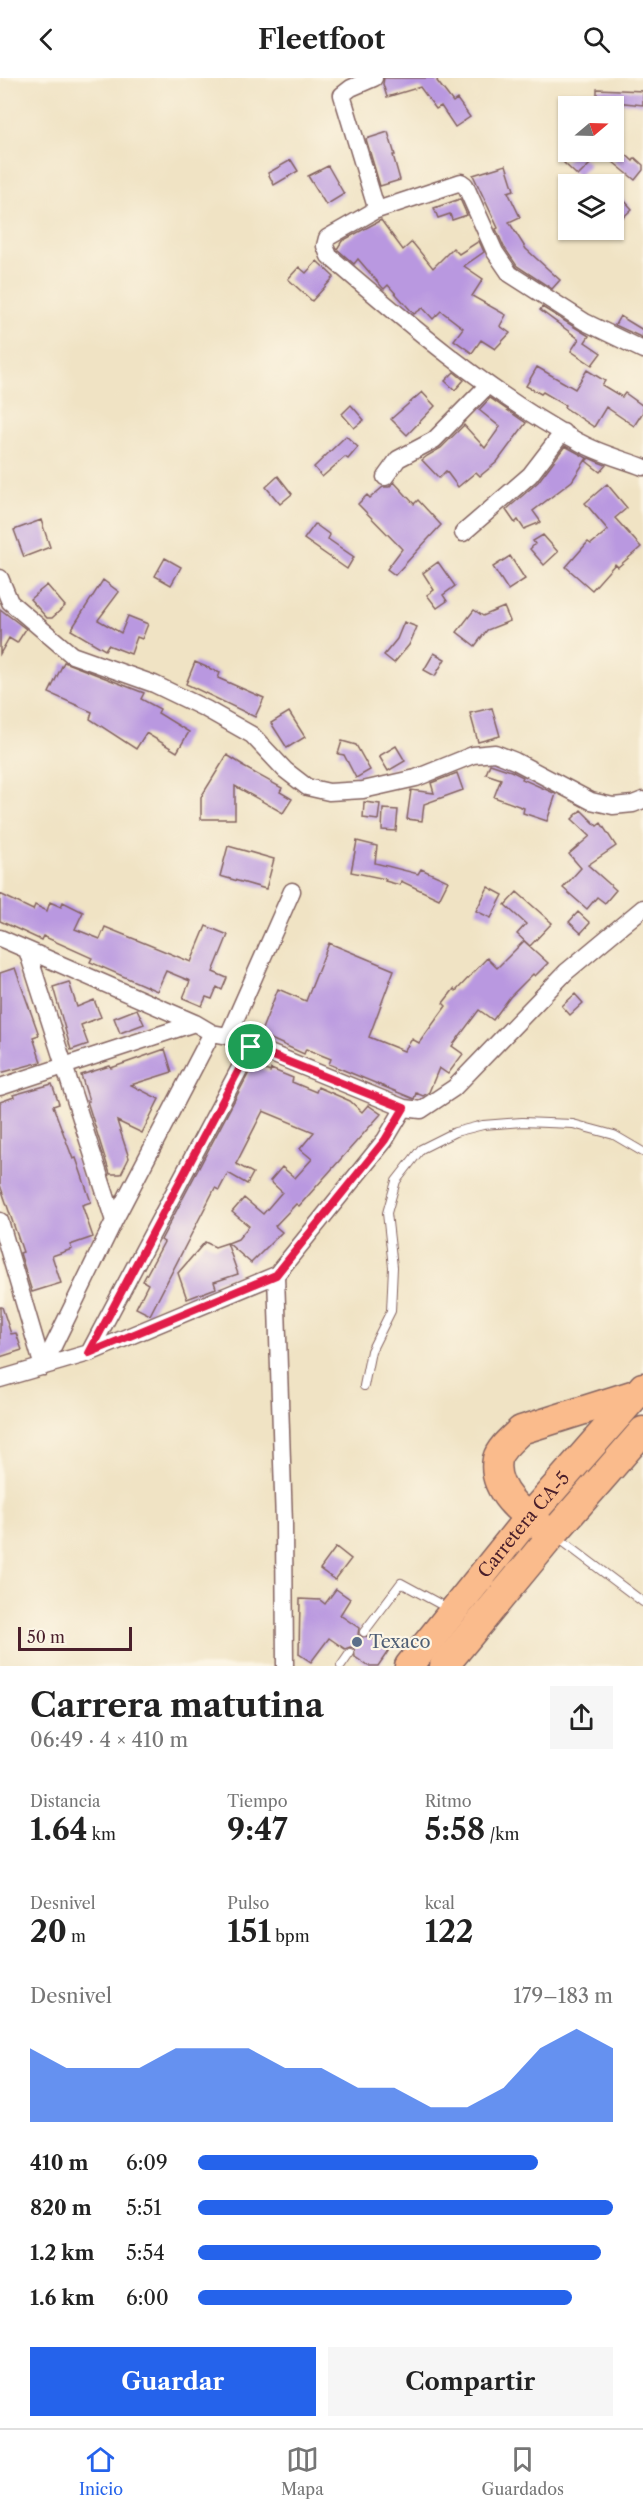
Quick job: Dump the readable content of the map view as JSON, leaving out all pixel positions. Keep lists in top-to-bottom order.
{
  "streets": {
    "highway": ["Carretera CA-5"]
  },
  "places": ["Texaco"],
  "scale_bar": "50 m",
  "north": "right",
  "page": {
    "header": "Fleetfoot",
    "scale": "50 m",
    "heading": ["Carrera matutina", "06:49 · 4 × 410 m"],
    "stats": [
      ["Distancia", "1.64 km"],
      ["Tiempo", "9:47"],
      ["Ritmo", "5:58 /km"],
      ["Desnivel", "20 m"],
      ["Pulso", "151 bpm"],
      ["kcal", "122"]
    ],
    "chart": ["Desnivel", "179–183 m"],
    "list": [
      {
        "name": "410 m",
        "note": "6:09"
      },
      {
        "name": "820 m",
        "note": "5:51"
      },
      {
        "name": "1.2 km",
        "note": "5:54"
      },
      {
        "name": "1.6 km",
        "note": "6:00"
      }
    ],
    "buttons": ["Guardar", "Compartir"],
    "tabs": ["Inicio", "Mapa", "Guardados"]
  }
}
